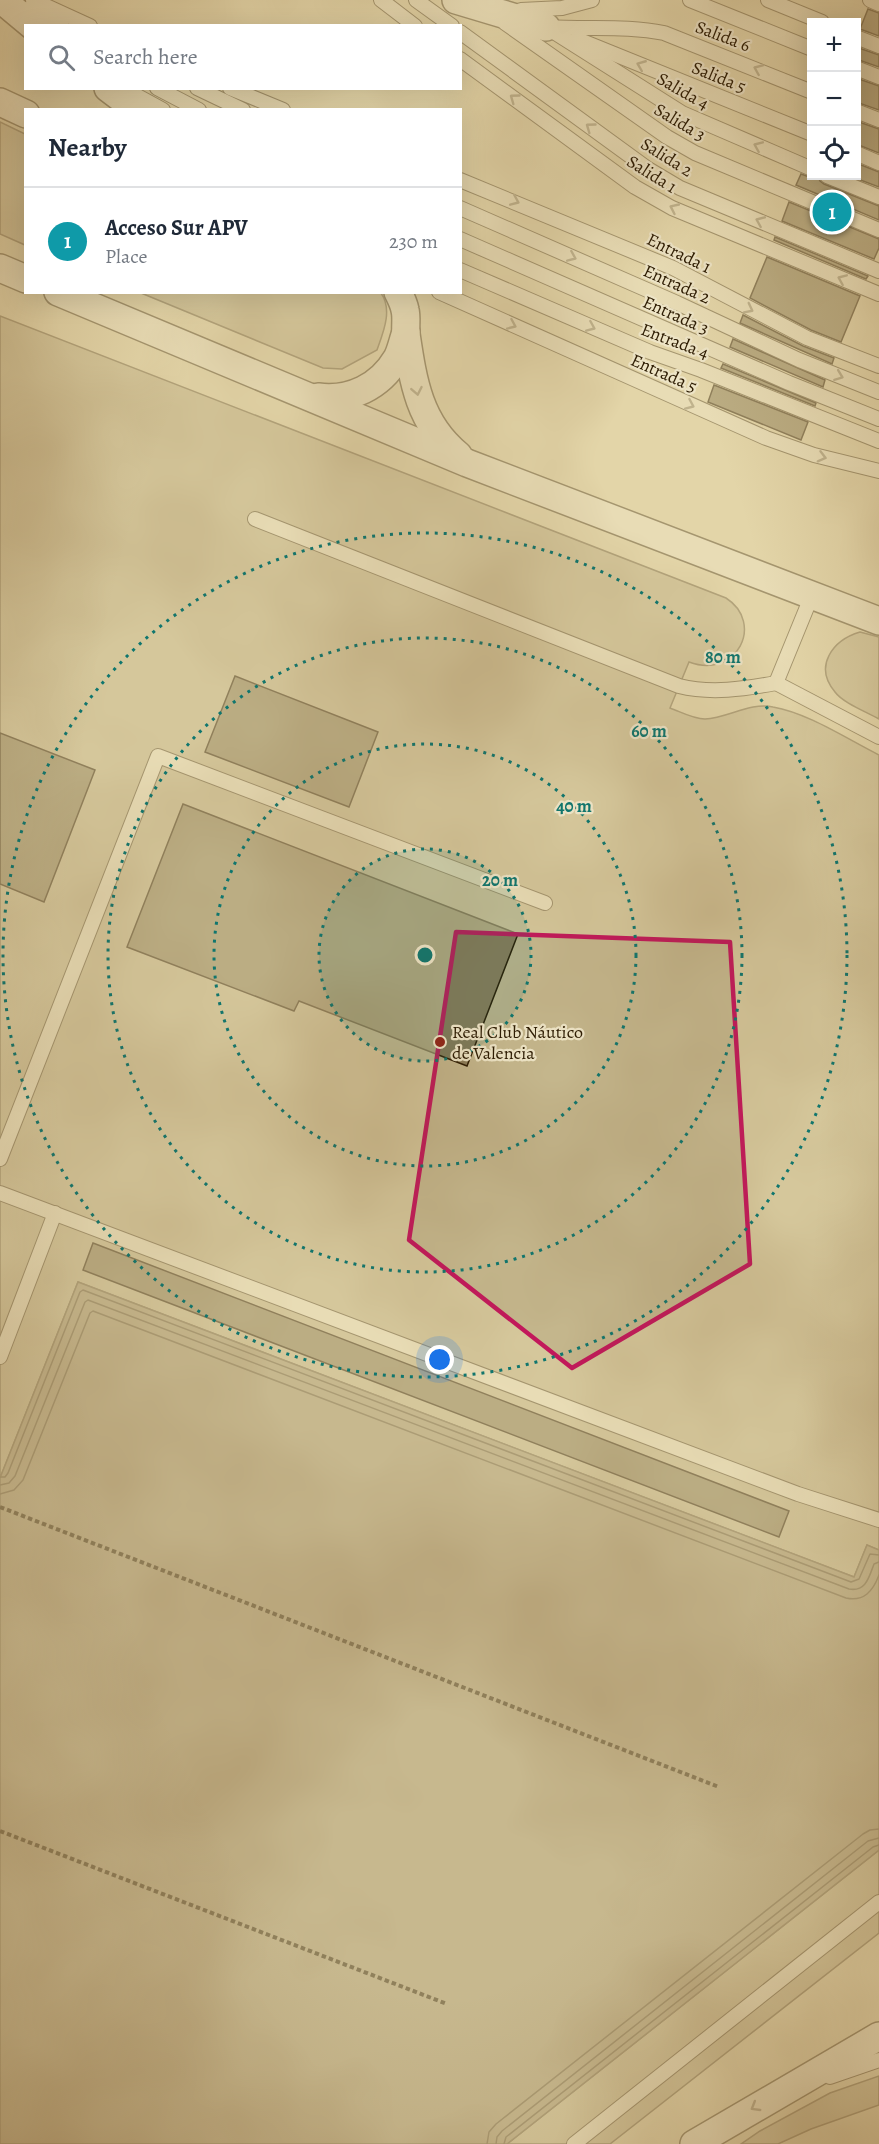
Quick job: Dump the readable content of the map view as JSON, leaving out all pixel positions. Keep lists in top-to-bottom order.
{
  "streets": {
    "lane": [
      "Salida 6",
      "Salida 5",
      "Salida 4",
      "Salida 3",
      "Salida 2",
      "Salida 1",
      "Entrada 1",
      "Entrada 2",
      "Entrada 3",
      "Entrada 4",
      "Entrada 5"
    ]
  },
  "crossings": [
    ["Salida 6", "Salida 5"],
    ["Salida 6", "Salida 4"],
    ["Salida 5", "Salida 4"]
  ],
  "one_way": [
    "Salida 2",
    "Salida 1",
    "Entrada 1",
    "Entrada 2",
    "Entrada 4",
    "Entrada 5"
  ],
  "places": ["Real Club Náutico de Valencia"],
  "page": {
    "map_buttons": ["+", "−"],
    "search": "Search here",
    "heading": "Nearby",
    "list": [
      {
        "mark": "1",
        "name": "Acceso Sur APV",
        "note": "Place",
        "value": "230 m"
      }
    ],
    "pins": "1"
  },
  "rings": [
    "80 m",
    "60 m",
    "40 m",
    "20 m"
  ]
}
